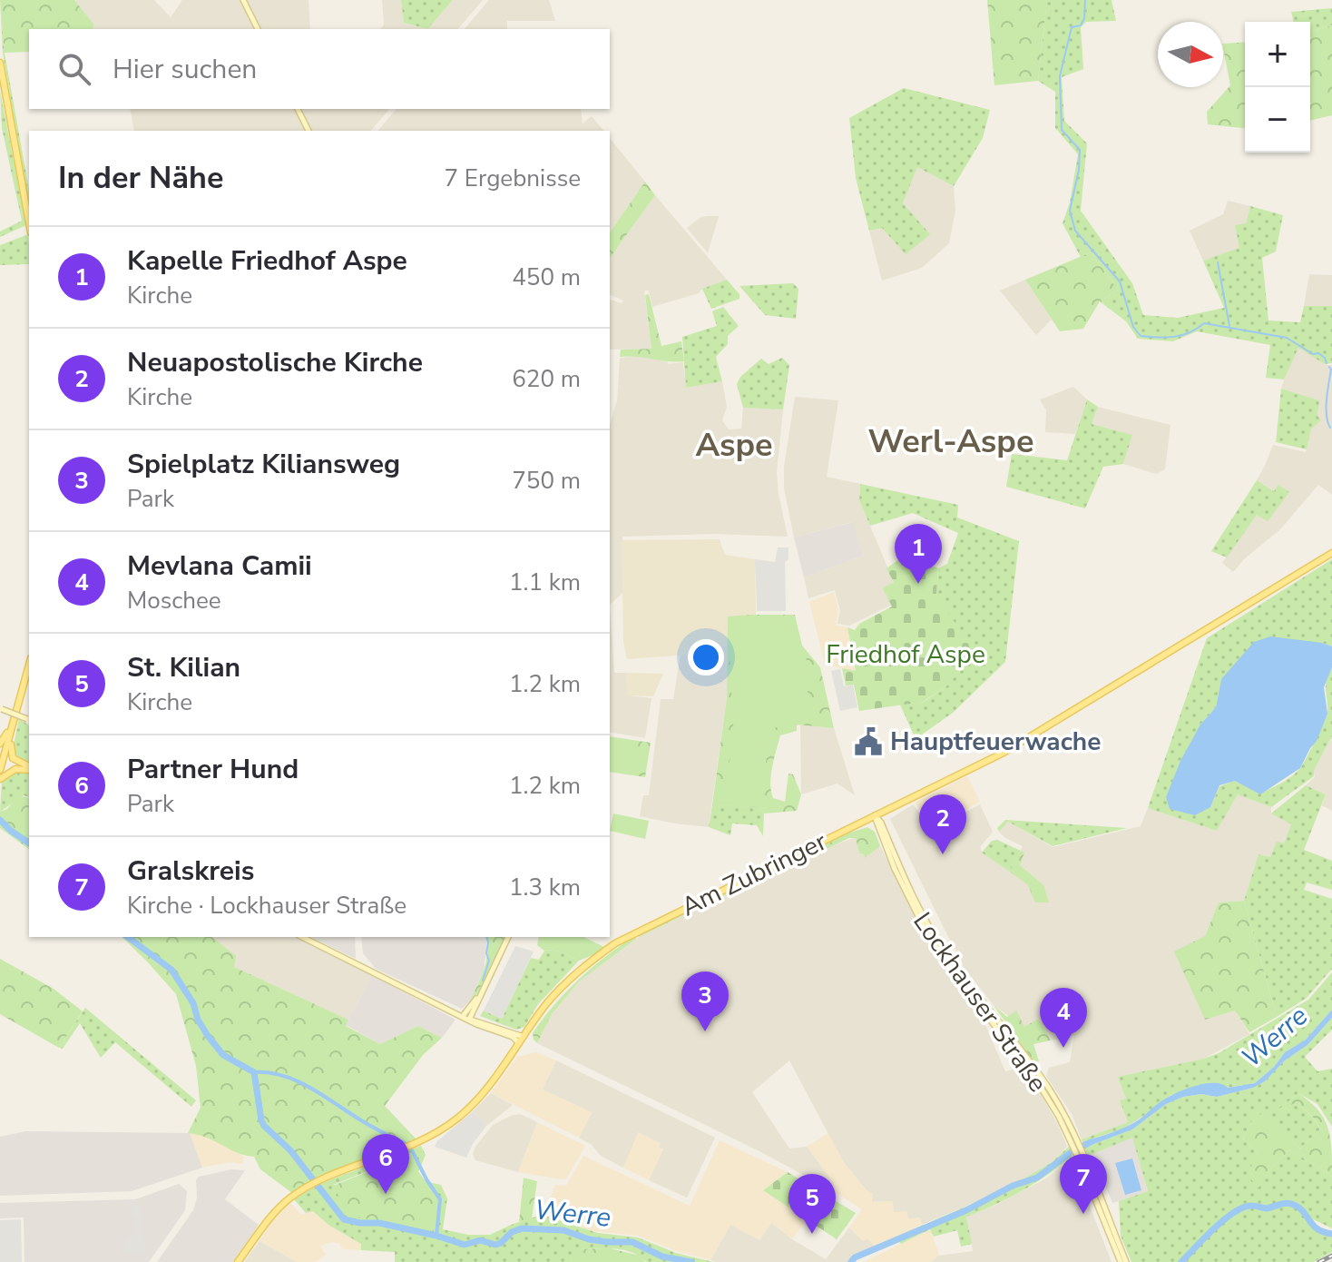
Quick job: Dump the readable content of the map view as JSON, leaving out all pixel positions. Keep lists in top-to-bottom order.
{
  "streets": {
    "main road": ["Am Zubringer", "Lockhauser Straße"]
  },
  "crossings": [
    ["Am Zubringer", "Lockhauser Straße"]
  ],
  "districts": ["Werl-Aspe", "Aspe"],
  "water": ["Werre"],
  "parks": ["Friedhof Aspe"],
  "places": {
    "public building": ["Hauptfeuerwache"]
  },
  "north": "right",
  "page": {
    "map_buttons": ["+", "−"],
    "search": "Hier suchen",
    "heading": ["In der Nähe", "7 Ergebnisse"],
    "list": [
      {
        "mark": "1",
        "name": "Kapelle Friedhof Aspe",
        "note": "Kirche",
        "value": "450 m"
      },
      {
        "mark": "2",
        "name": "Neuapostolische Kirche",
        "note": "Kirche",
        "value": "620 m"
      },
      {
        "mark": "3",
        "name": "Spielplatz Kiliansweg",
        "note": "Park",
        "value": "750 m"
      },
      {
        "mark": "4",
        "name": "Mevlana Camii",
        "note": "Moschee",
        "value": "1.1 km"
      },
      {
        "mark": "5",
        "name": "St. Kilian",
        "note": "Kirche",
        "value": "1.2 km"
      },
      {
        "mark": "6",
        "name": "Partner Hund",
        "note": "Park",
        "value": "1.2 km"
      },
      {
        "mark": "7",
        "name": "Gralskreis",
        "note": "Kirche · Lockhauser Straße",
        "value": "1.3 km"
      }
    ],
    "pins": [
      "1",
      "2",
      "3",
      "4",
      "6",
      "7",
      "5"
    ]
  }
}
